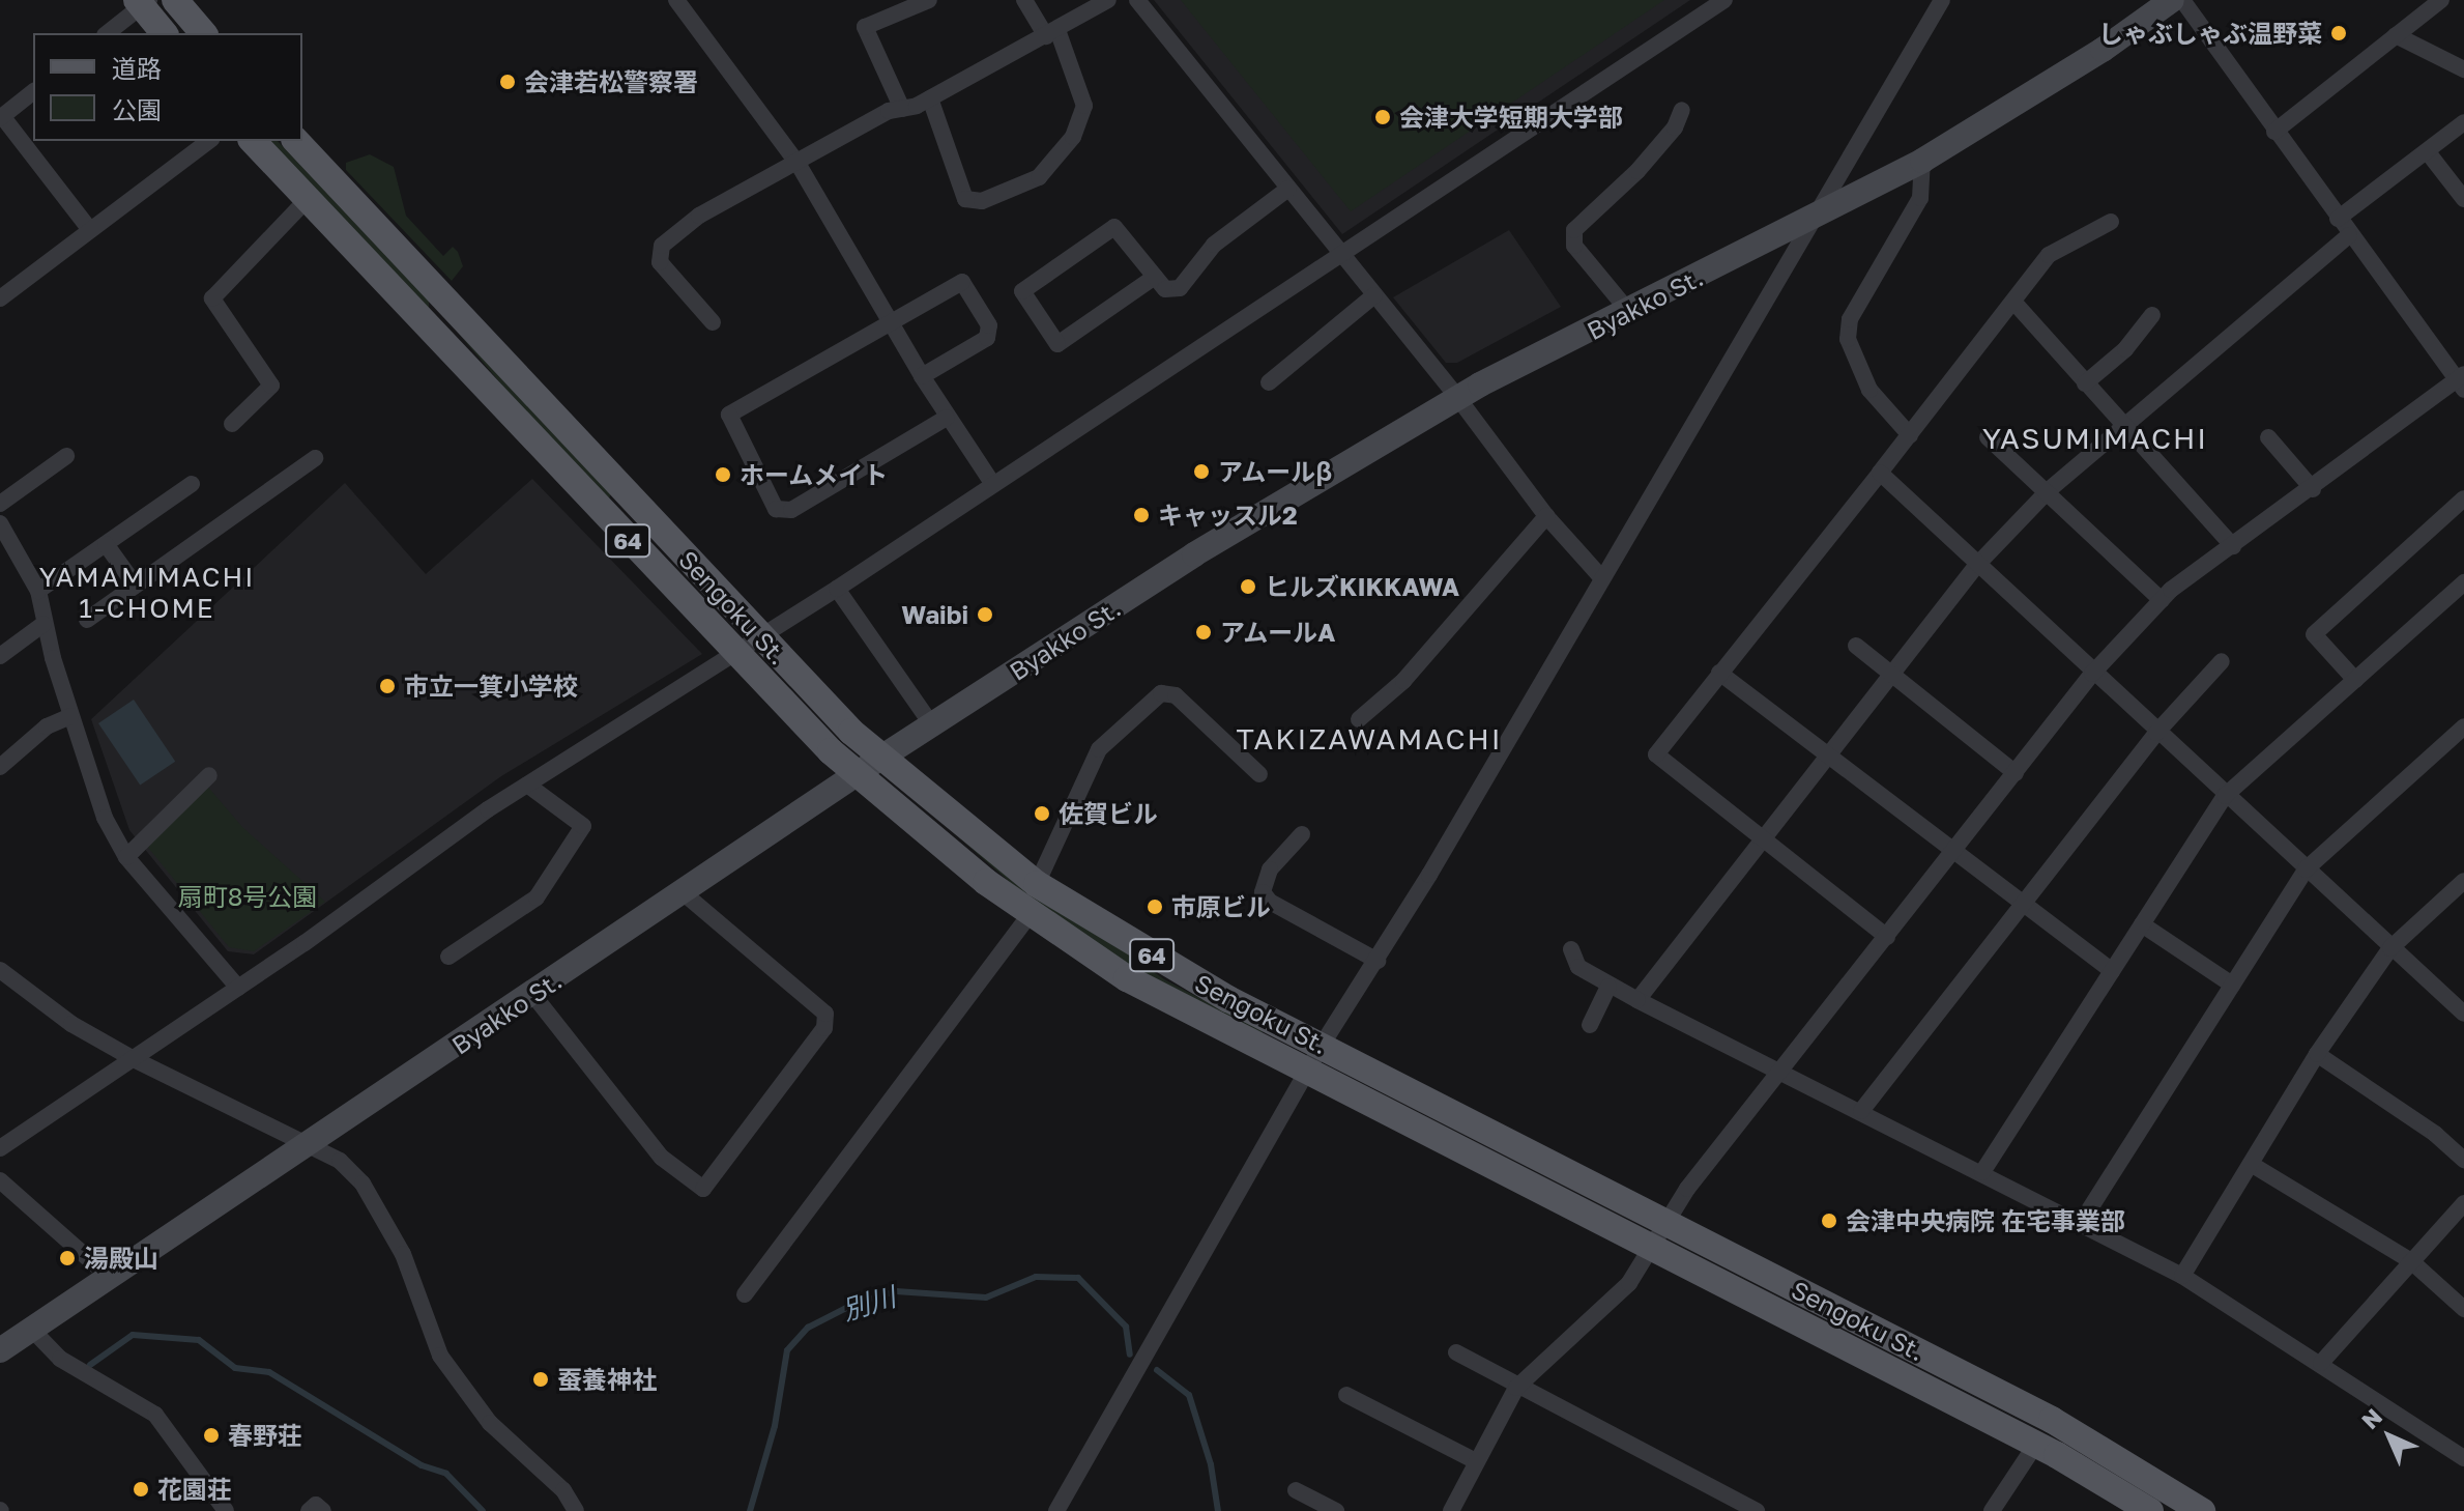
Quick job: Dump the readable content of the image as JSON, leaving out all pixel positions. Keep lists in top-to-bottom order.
{
  "streets": {
    "main road": ["64", "Sengoku St."],
    "street": ["Byakko St."]
  },
  "crossings": [
    ["Byakko St.", "Sengoku St."]
  ],
  "districts": ["YASUMIMACHI", "YAMAMIMACHI 1-CHOME", "TAKIZAWAMACHI"],
  "water": ["別川"],
  "parks": ["扇町8号公園"],
  "places": [
    "しゃぶしゃぶ温野菜",
    "会津若松警察署",
    "会津大学短期大学部",
    "アムールβ",
    "ホームメイト",
    "キャッスル2",
    "ヒルズKIKKAWA",
    "Waibi",
    "アムールA",
    "市立一箕小学校",
    "佐賀ビル",
    "市原ビル",
    "会津中央病院 在宅事業部",
    "湯殿山",
    "蚕養神社",
    "春野荘",
    "花園荘"
  ],
  "legend": ["道路", "公園"],
  "north": "top left"
}
